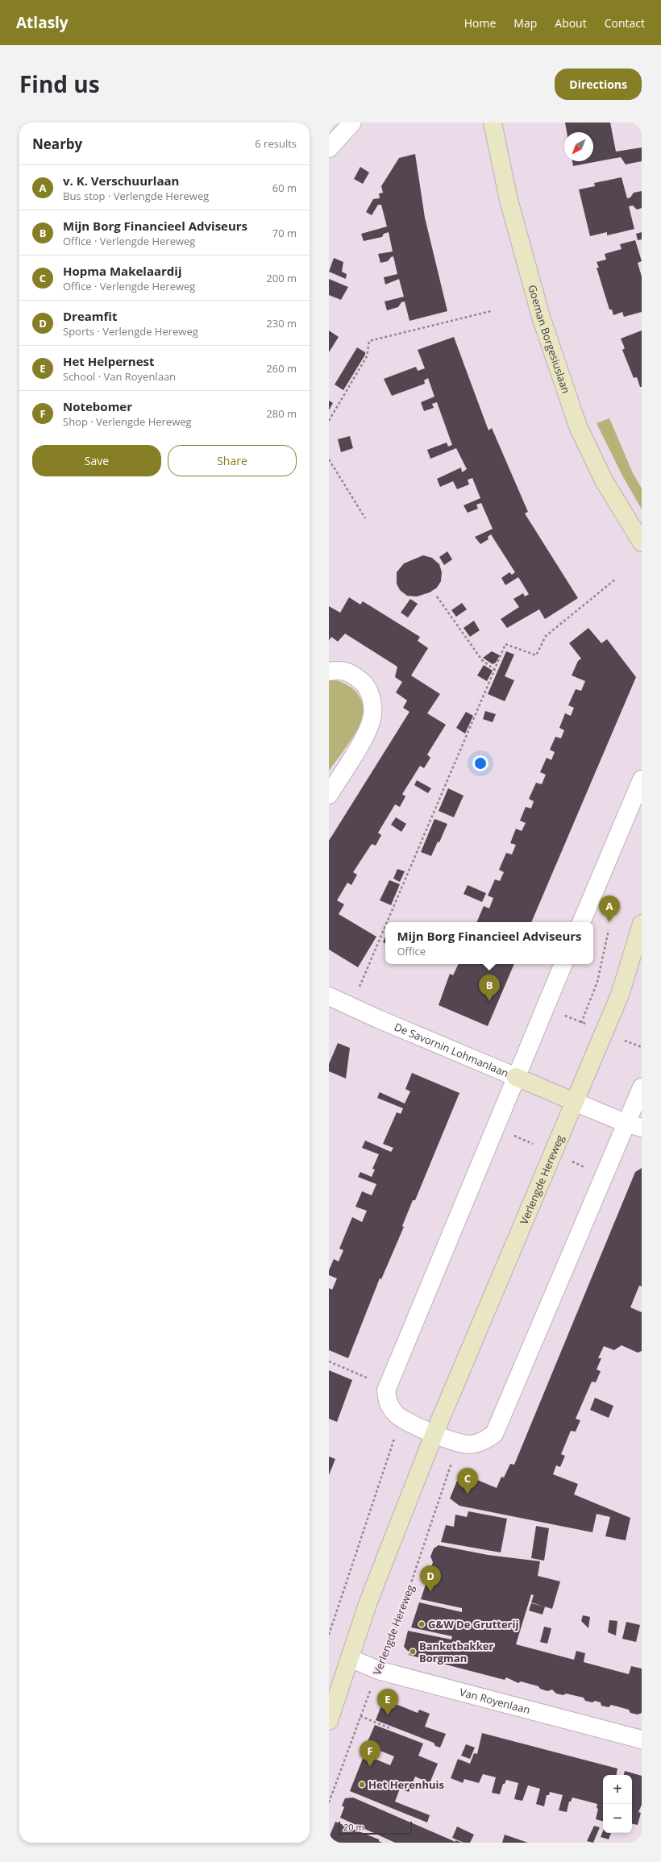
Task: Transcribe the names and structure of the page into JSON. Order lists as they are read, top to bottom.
{
  "streets": {
    "main road": ["Goeman Borgesiuslaan", "De Savornin Lohmanlaan", "Verlengde Hereweg"],
    "street": ["Van Royenlaan"]
  },
  "crossings": [
    ["De Savornin Lohmanlaan", "Verlengde Hereweg"],
    ["Verlengde Hereweg", "Van Royenlaan"]
  ],
  "places": ["G&W De Grutterij", "Banketbakker Borgman", "Het Herenhuis"],
  "scale_bar": "20 m",
  "north": "bottom left",
  "page": {
    "header": "Atlasly",
    "nav": [
      "Home",
      "Map",
      "About",
      "Contact"
    ],
    "title": "Find us",
    "buttons": [
      "Directions",
      ["Save", "Share"]
    ],
    "heading": ["Nearby", "6 results"],
    "list": [
      {
        "mark": "A",
        "name": "v. K. Verschuurlaan",
        "note": "Bus stop · Verlengde Hereweg",
        "value": "60 m"
      },
      {
        "mark": "B",
        "name": "Mijn Borg Financieel Adviseurs",
        "note": "Office · Verlengde Hereweg",
        "value": "70 m"
      },
      {
        "mark": "C",
        "name": "Hopma Makelaardij",
        "note": "Office · Verlengde Hereweg",
        "value": "200 m"
      },
      {
        "mark": "D",
        "name": "Dreamfit",
        "note": "Sports · Verlengde Hereweg",
        "value": "230 m"
      },
      {
        "mark": "E",
        "name": "Het Helpernest",
        "note": "School · Van Royenlaan",
        "value": "260 m"
      },
      {
        "mark": "F",
        "name": "Notebomer",
        "note": "Shop · Verlengde Hereweg",
        "value": "280 m"
      }
    ],
    "pins": [
      "A",
      "B",
      "C",
      "D",
      "E",
      "F"
    ],
    "popup": ["Mijn Borg Financieel Adviseurs", "Office"],
    "map_buttons": ["+", "−"],
    "scale": "20 m"
  }
}
